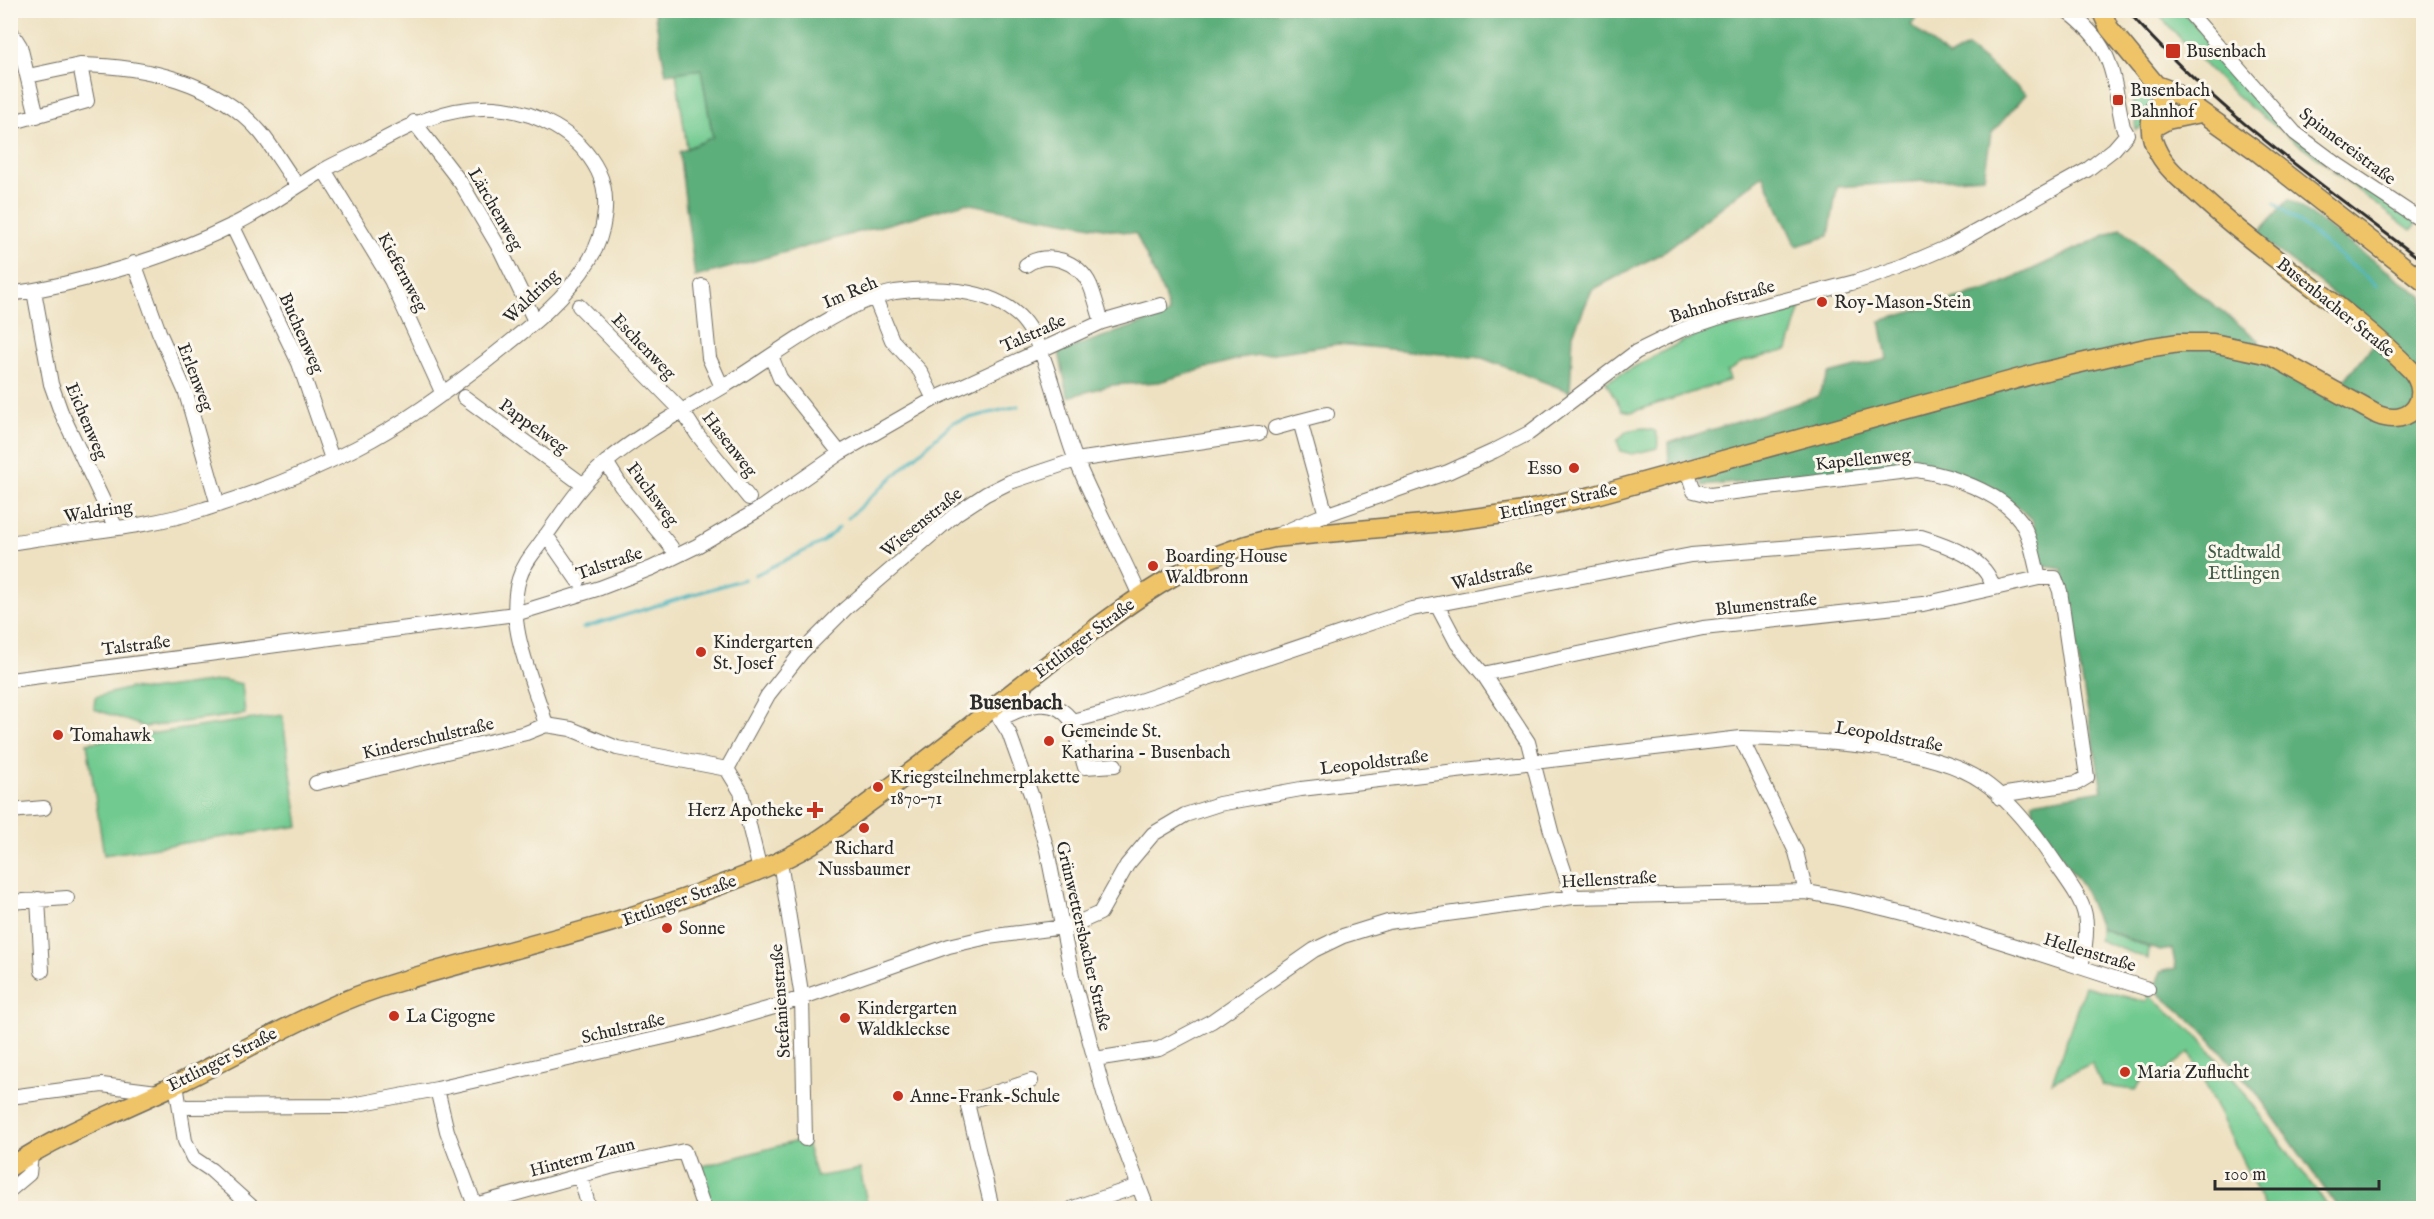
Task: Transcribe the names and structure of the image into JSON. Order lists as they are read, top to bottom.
{
  "streets": {
    "main road": ["Busenbacher Straße", "Ettlinger Straße"],
    "street": [
      "Spinnereistraße",
      "Lärchenweg",
      "Kiefernweg",
      "Im Reh",
      "Waldring",
      "Bahnhofstraße",
      "Buchenweg",
      "Talstraße",
      "Eschenweg",
      "Erlenweg",
      "Eichenweg",
      "Pappelweg",
      "Hasenweg",
      "Kapellenweg",
      "Fuchsweg",
      "Wiesenstraße",
      "Waldstraße",
      "Blumenstraße",
      "Leopoldstraße",
      "Kinderschulstraße",
      "Hellenstraße",
      "Grünwettersbacher Straße",
      "Stefanienstraße",
      "Schulstraße",
      "Hinterm Zaun"
    ]
  },
  "crossings": [
    ["Lärchenweg", "Waldring"],
    ["Kiefernweg", "Waldring"],
    ["Im Reh", "Talstraße"],
    ["Im Reh", "Eschenweg"],
    ["Im Reh", "Pappelweg"],
    ["Im Reh", "Hasenweg"],
    ["Im Reh", "Fuchsweg"],
    ["Im Reh", "Ettlinger Straße"],
    ["Im Reh", "Wiesenstraße"],
    ["Waldring", "Buchenweg"],
    ["Waldring", "Erlenweg"],
    ["Waldring", "Eichenweg"],
    ["Bahnhofstraße", "Ettlinger Straße"],
    ["Busenbacher Straße", "Ettlinger Straße"],
    ["Eschenweg", "Hasenweg"],
    ["Kapellenweg", "Ettlinger Straße"],
    ["Kapellenweg", "Blumenstraße"],
    ["Ettlinger Straße", "Grünwettersbacher Straße"],
    ["Ettlinger Straße", "Stefanienstraße"],
    ["Waldstraße", "Blumenstraße"],
    ["Blumenstraße", "Leopoldstraße"],
    ["Leopoldstraße", "Hellenstraße"],
    ["Leopoldstraße", "Grünwettersbacher Straße"],
    ["Leopoldstraße", "Schulstraße"],
    ["Hellenstraße", "Grünwettersbacher Straße"],
    ["Grünwettersbacher Straße", "Schulstraße"],
    ["Stefanienstraße", "Schulstraße"]
  ],
  "districts": ["Busenbach"],
  "parks": ["Stadtwald Ettlingen"],
  "places": {
    "transit": ["Busenbach", "Busenbach Bahnhof"],
    "other": [
      "Roy-Mason-Stein",
      "Esso",
      "Boarding House Waldbronn",
      "Kindergarten St. Josef",
      "Tomahawk",
      "Gemeinde St. Katharina - Busenbach",
      "Kriegsteilnehmerplakette 1870–71",
      "Richard Nussbaumer",
      "Sonne",
      "La Cigogne",
      "Kindergarten Waldkleckse",
      "Maria Zuflucht",
      "Anne-Frank-Schule"
    ],
    "health": ["Herz Apotheke"]
  },
  "scale_bar": "100 m"
}
